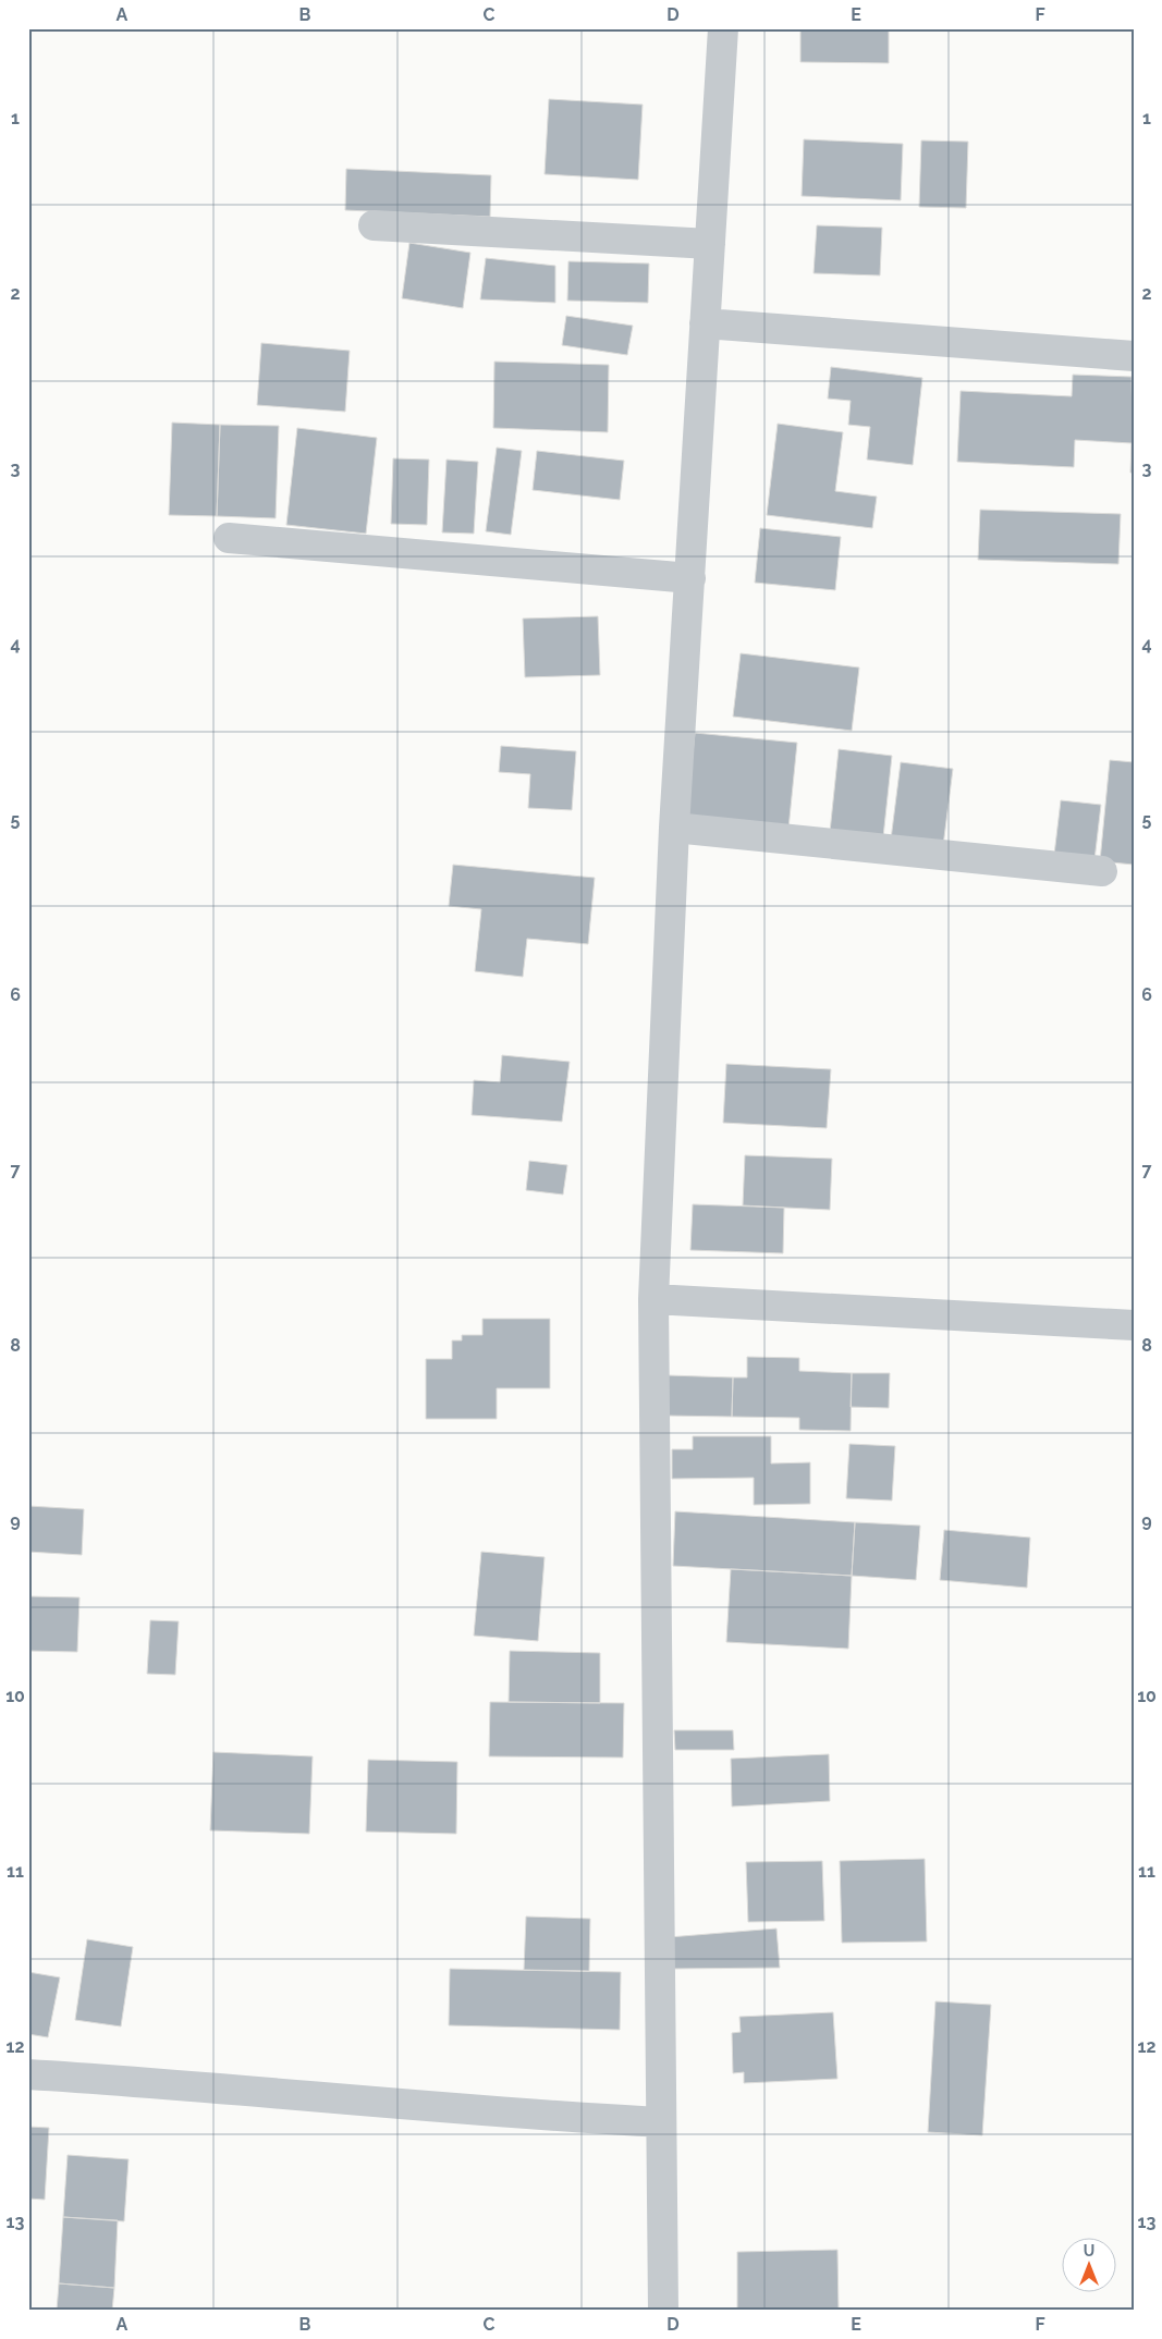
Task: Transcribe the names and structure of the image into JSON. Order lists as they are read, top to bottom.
{
  "north": "top",
  "grid": {
    "columns": [
      "A",
      "B",
      "C",
      "D",
      "E",
      "F"
    ],
    "rows": [
      "1",
      "2",
      "3",
      "4",
      "5",
      "6",
      "7",
      "8",
      "9",
      "10",
      "11",
      "12",
      "13"
    ]
  }
}
